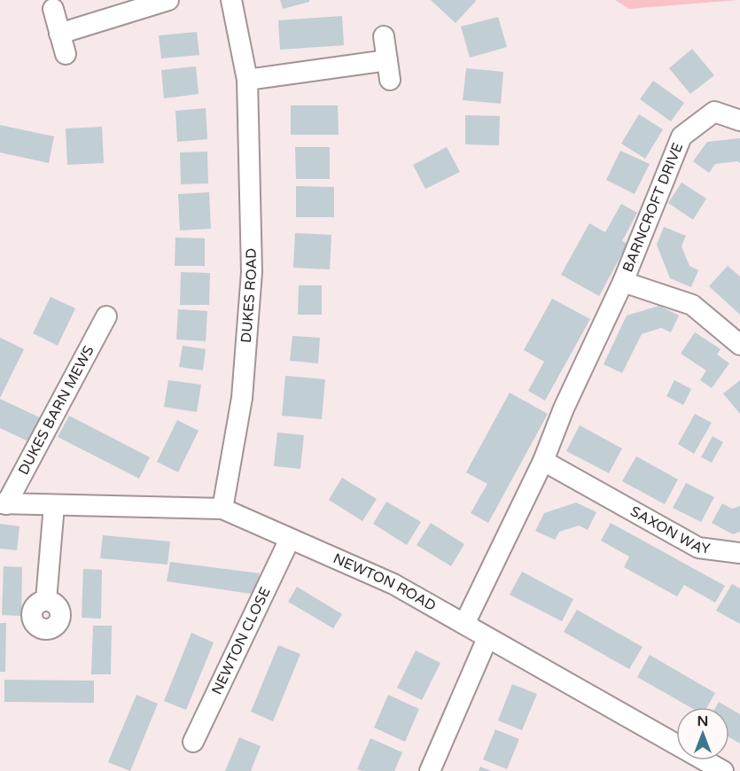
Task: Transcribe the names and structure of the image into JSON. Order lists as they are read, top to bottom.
{
  "streets": {
    "street": [
      "BARNCROFT DRIVE",
      "DUKES ROAD",
      "DUKES BARN MEWS",
      "SAXON WAY",
      "NEWTON ROAD",
      "NEWTON CLOSE"
    ]
  },
  "crossings": [
    ["BARNCROFT DRIVE", "SAXON WAY"],
    ["BARNCROFT DRIVE", "NEWTON ROAD"],
    ["DUKES ROAD", "NEWTON ROAD"],
    ["DUKES BARN MEWS", "NEWTON ROAD"],
    ["NEWTON ROAD", "NEWTON CLOSE"]
  ],
  "north": "top"
}
